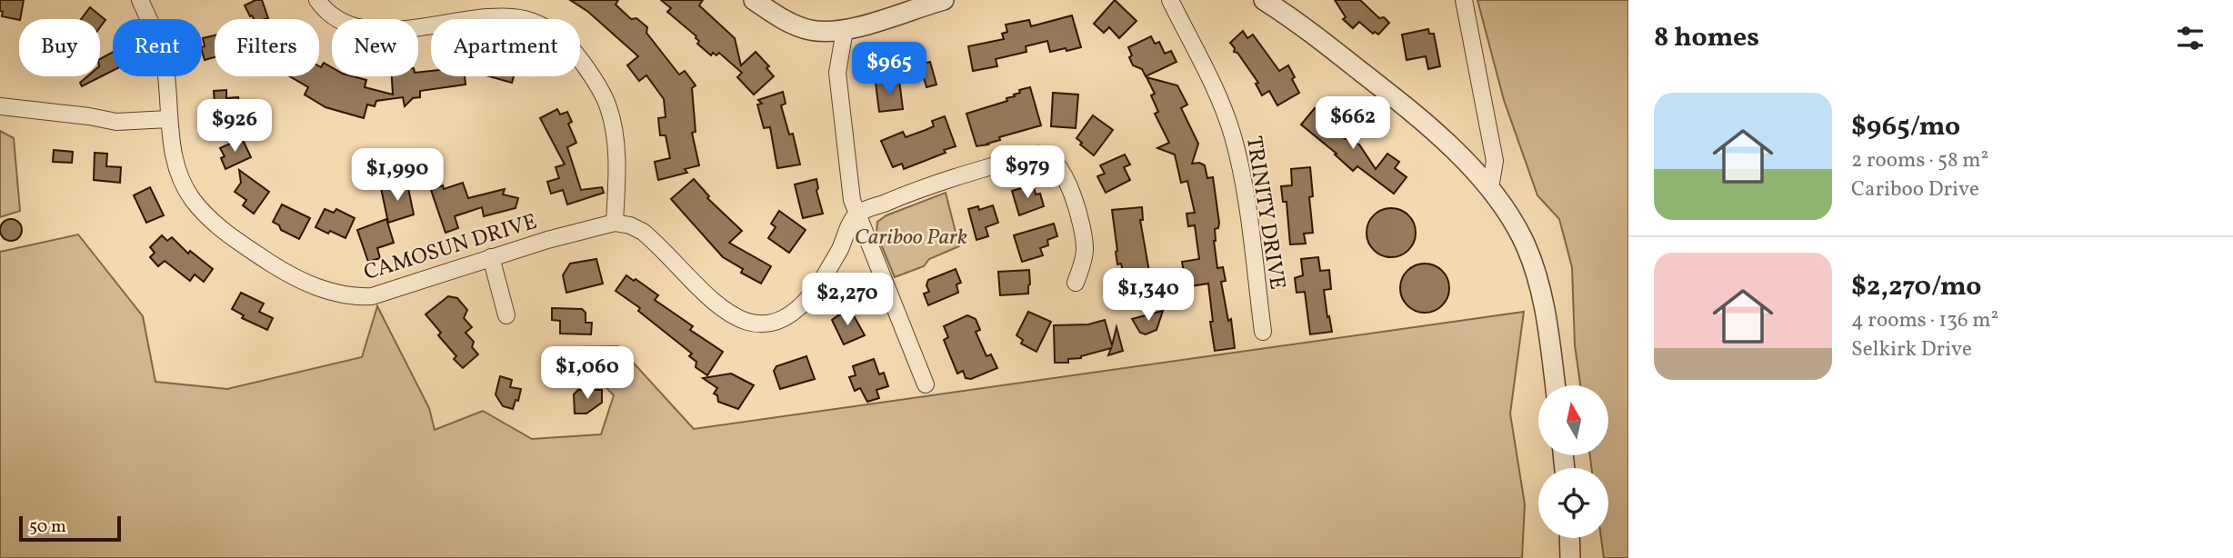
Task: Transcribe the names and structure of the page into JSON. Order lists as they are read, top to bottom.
{
  "streets": {
    "street": ["TRINITY DRIVE", "CAMOSUN DRIVE"]
  },
  "parks": ["Cariboo Park"],
  "scale_bar": "50 m",
  "north": "top",
  "page": {
    "heading": "8 homes",
    "chip": [
      "Buy",
      "Rent",
      "Filters",
      "New",
      "Apartment"
    ],
    "price": [
      "$965",
      "$662",
      "$926",
      "$979",
      "$1,990",
      "$1,340",
      "$2,270",
      "$1,060"
    ],
    "list": [
      {
        "name": "$965/mo",
        "note": "2 rooms · 58 m² · Cariboo Drive"
      },
      {
        "name": "$2,270/mo",
        "note": "4 rooms · 136 m² · Selkirk Drive"
      }
    ],
    "scale": "50 m"
  }
}
